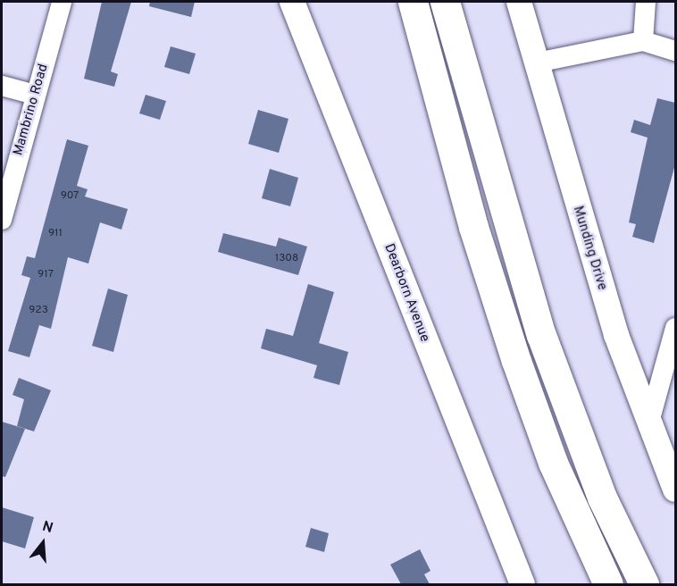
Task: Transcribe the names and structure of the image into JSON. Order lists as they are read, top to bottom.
{
  "streets": {
    "main road": ["Munding Drive", "Dearborn Avenue"],
    "street": ["Mambrino Road"]
  },
  "house_numbers": [
    "907",
    "911",
    "1308",
    "917",
    "923"
  ],
  "north": "top"
}
